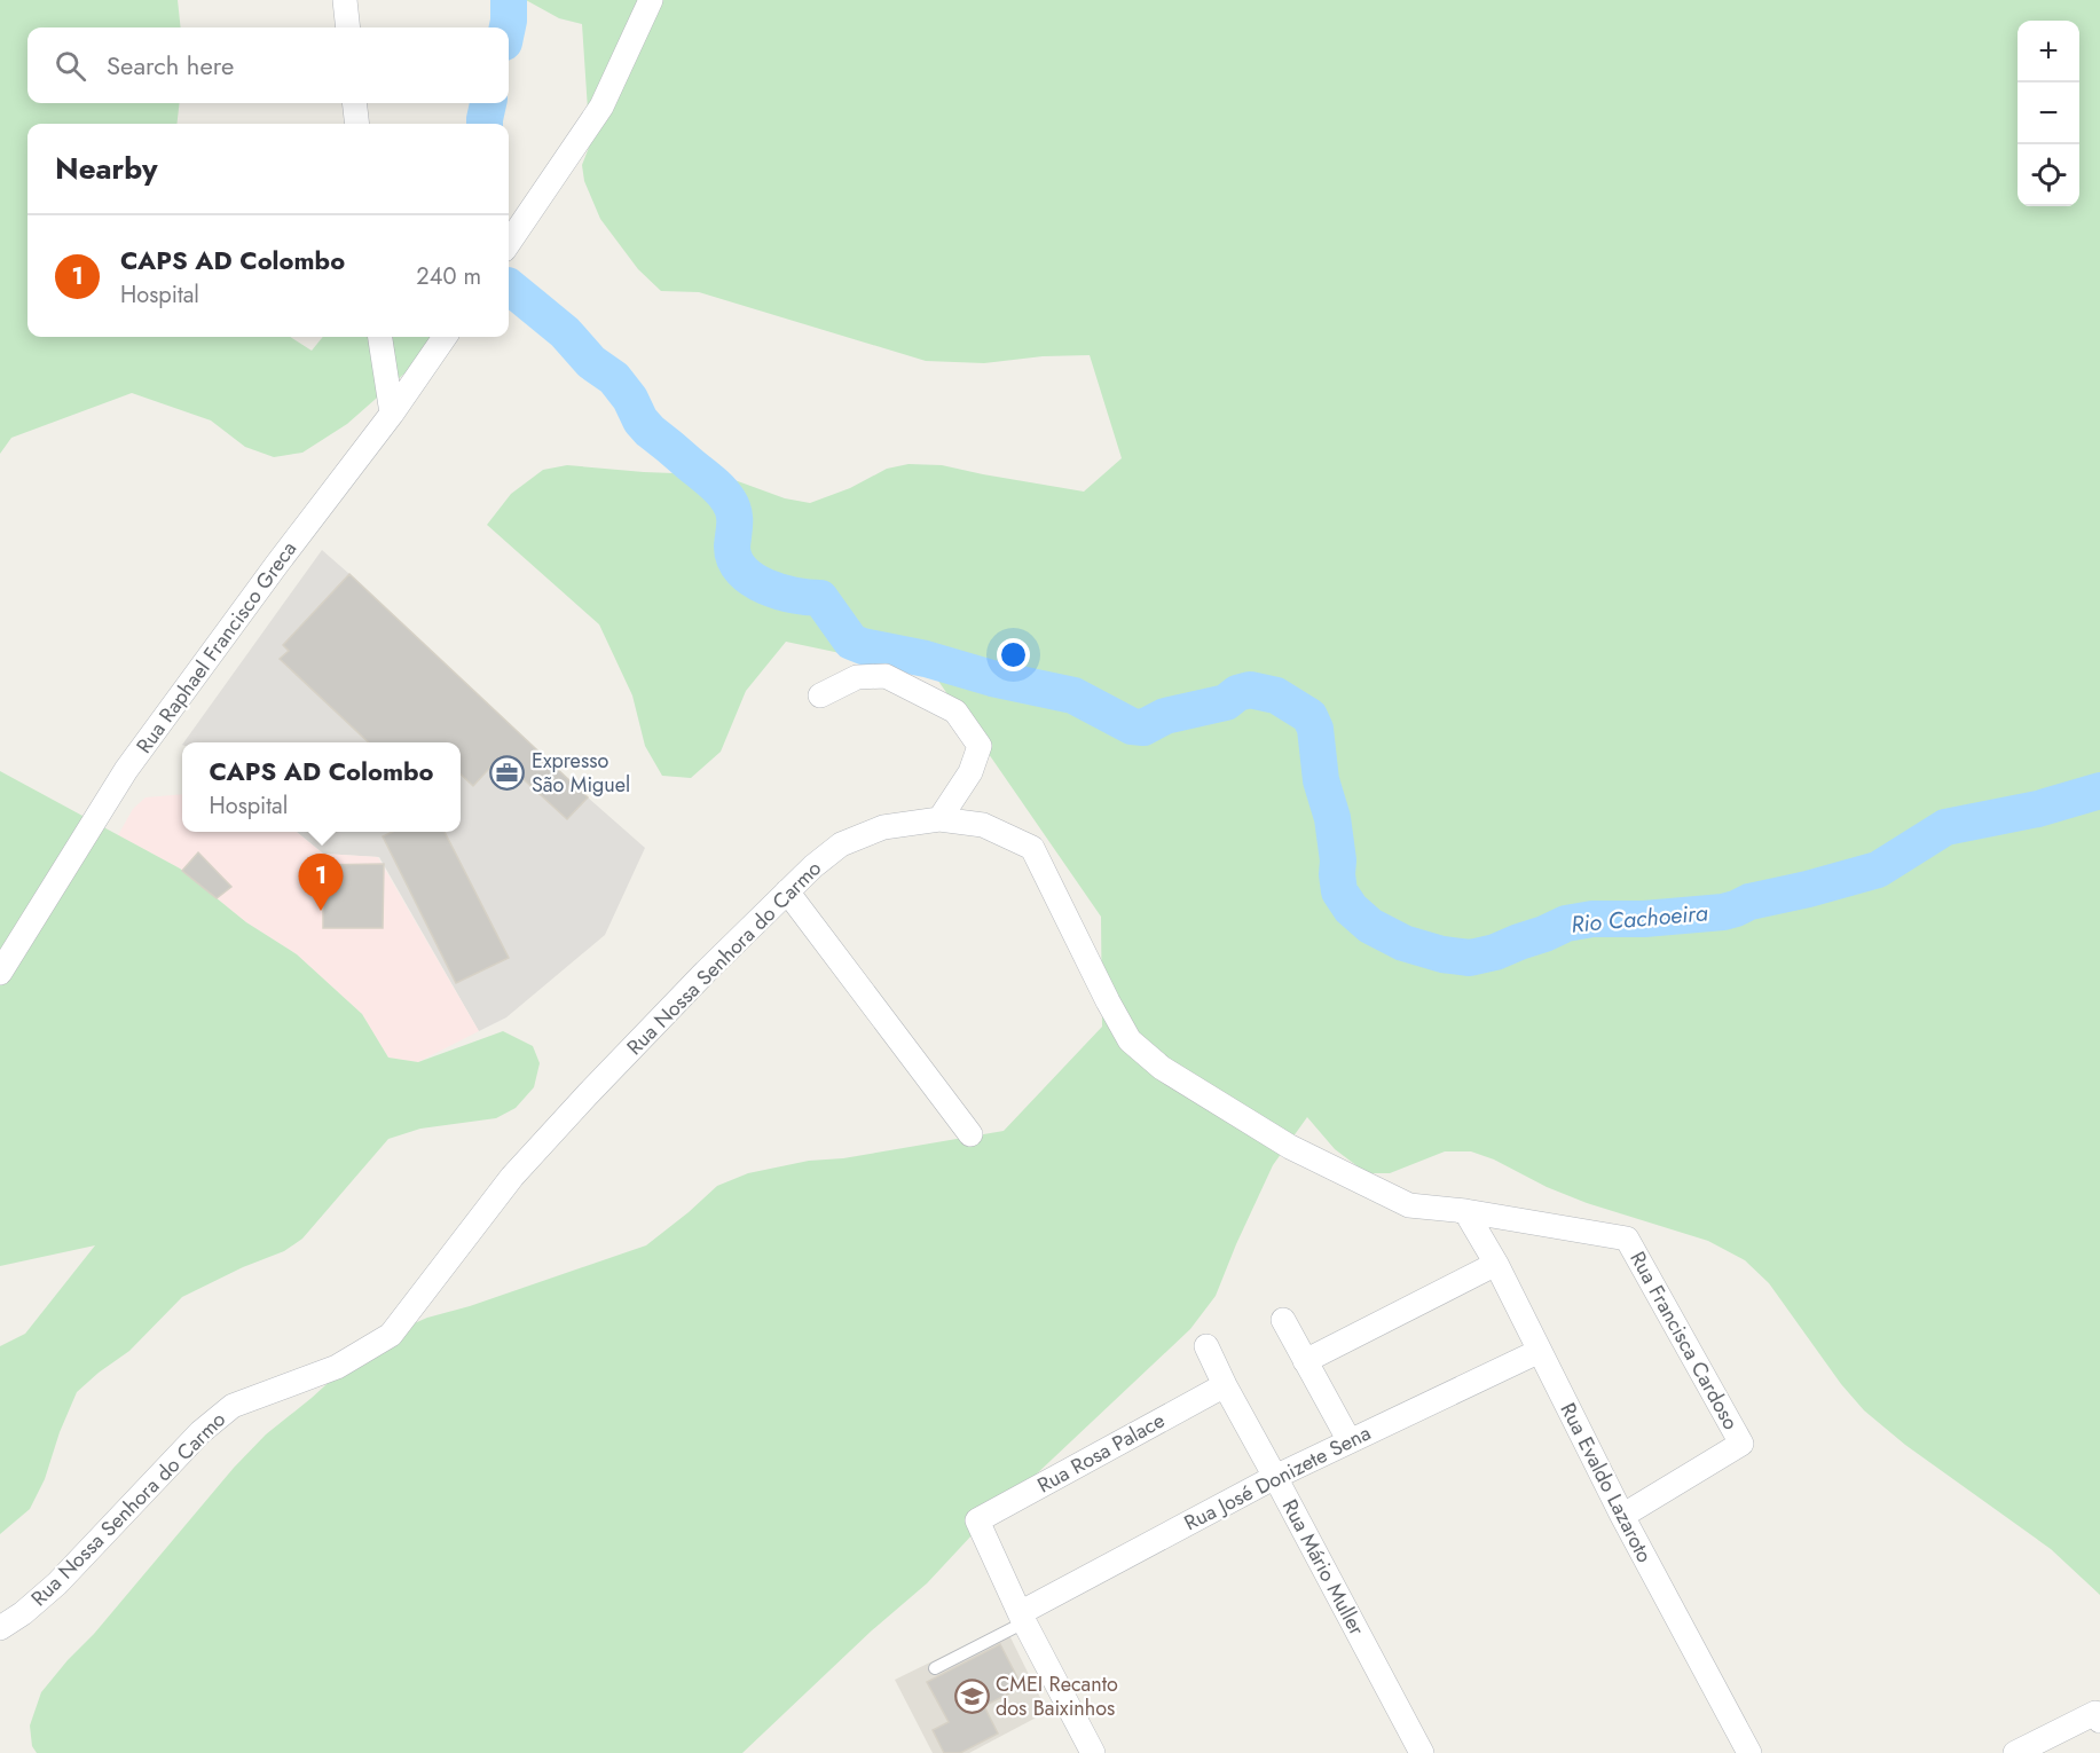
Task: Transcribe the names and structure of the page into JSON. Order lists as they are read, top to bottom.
{
  "streets": {
    "street": [
      "Rua Raphael Francisco Greca",
      "Rua Nossa Senhora do Carmo",
      "Rua Francisca Cardoso",
      "Rua Rosa Palace",
      "Rua José Donizete Sena",
      "Rua Evaldo Lazaroto",
      "Rua Mário Muller"
    ]
  },
  "crossings": [
    ["Rua Nossa Senhora do Carmo", "Rua Francisca Cardoso"],
    ["Rua Nossa Senhora do Carmo", "Rua Evaldo Lazaroto"],
    ["Rua Francisca Cardoso", "Rua Evaldo Lazaroto"],
    ["Rua Rosa Palace", "Rua José Donizete Sena"],
    ["Rua Rosa Palace", "Rua Mário Muller"],
    ["Rua José Donizete Sena", "Rua Evaldo Lazaroto"],
    ["Rua José Donizete Sena", "Rua Mário Muller"]
  ],
  "water": ["Rio Cachoeira"],
  "places": {
    "office": ["Expresso São Miguel"],
    "school or university": ["CMEI Recanto dos Baixinhos"]
  },
  "page": {
    "map_buttons": ["+", "−"],
    "search": "Search here",
    "heading": "Nearby",
    "list": [
      {
        "mark": "1",
        "name": "CAPS AD Colombo",
        "note": "Hospital",
        "value": "240 m"
      }
    ],
    "popup": ["CAPS AD Colombo", "Hospital"],
    "pins": "1"
  }
}
